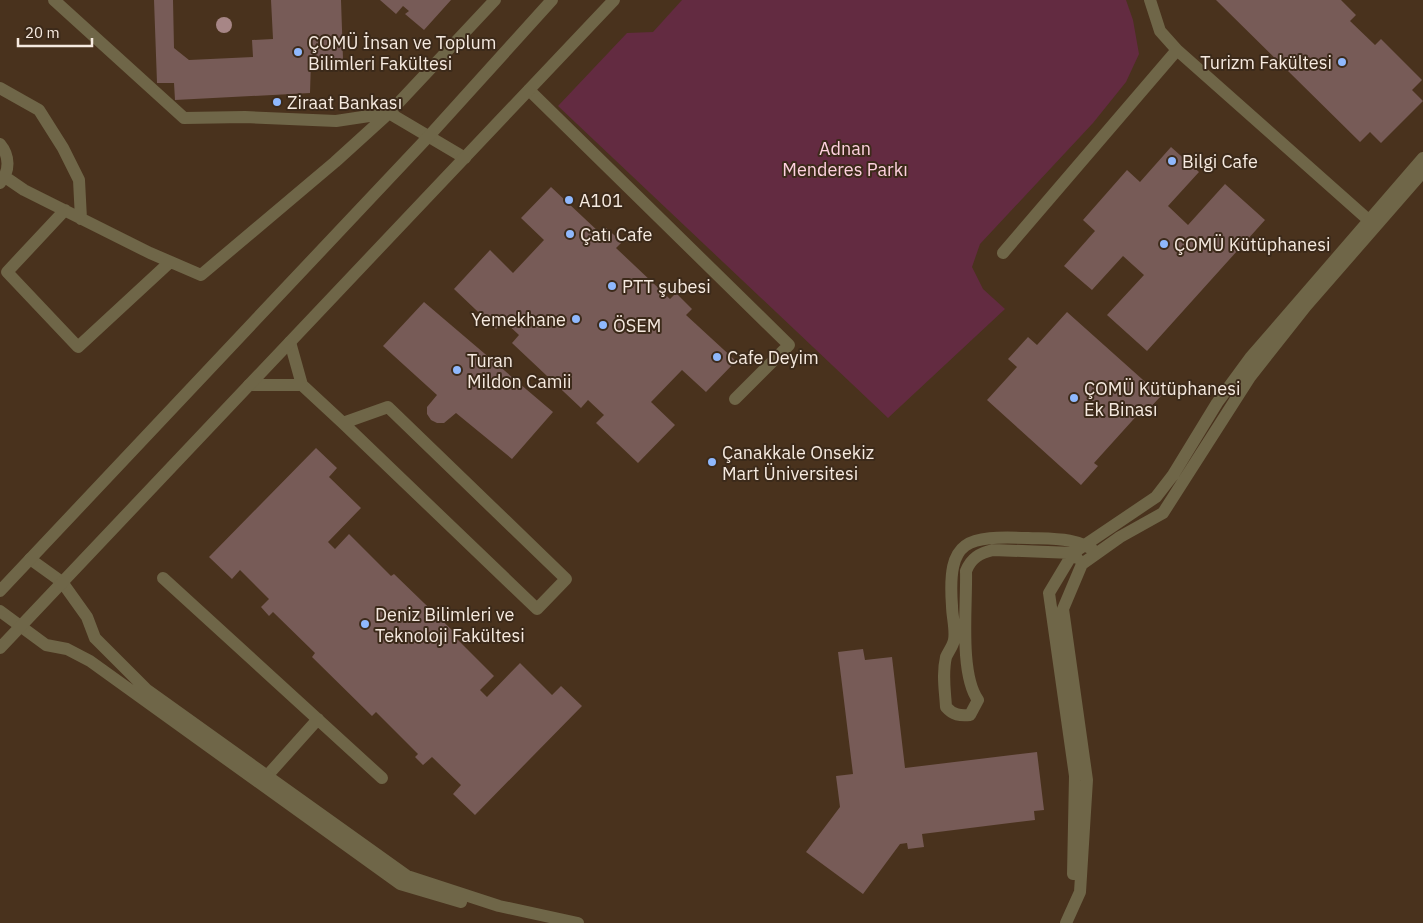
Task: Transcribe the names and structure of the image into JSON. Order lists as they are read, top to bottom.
{
  "parks": ["Adnan Menderes Parkı"],
  "places": [
    "ÇOMÜ İnsan ve Toplum Bilimleri Fakültesi",
    "Turizm Fakültesi",
    "Ziraat Bankası",
    "Bilgi Cafe",
    "A101",
    "Çatı Cafe",
    "ÇOMÜ Kütüphanesi",
    "PTT şubesi",
    "Yemekhane",
    "ÖSEM",
    "Cafe Deyim",
    "Turan Mildon Camii",
    "ÇOMÜ Kütüphanesi Ek Binası",
    "Çanakkale Onsekiz Mart Üniversitesi",
    "Deniz Bilimleri ve Teknoloji Fakültesi"
  ],
  "scale_bar": "20 m"
}
